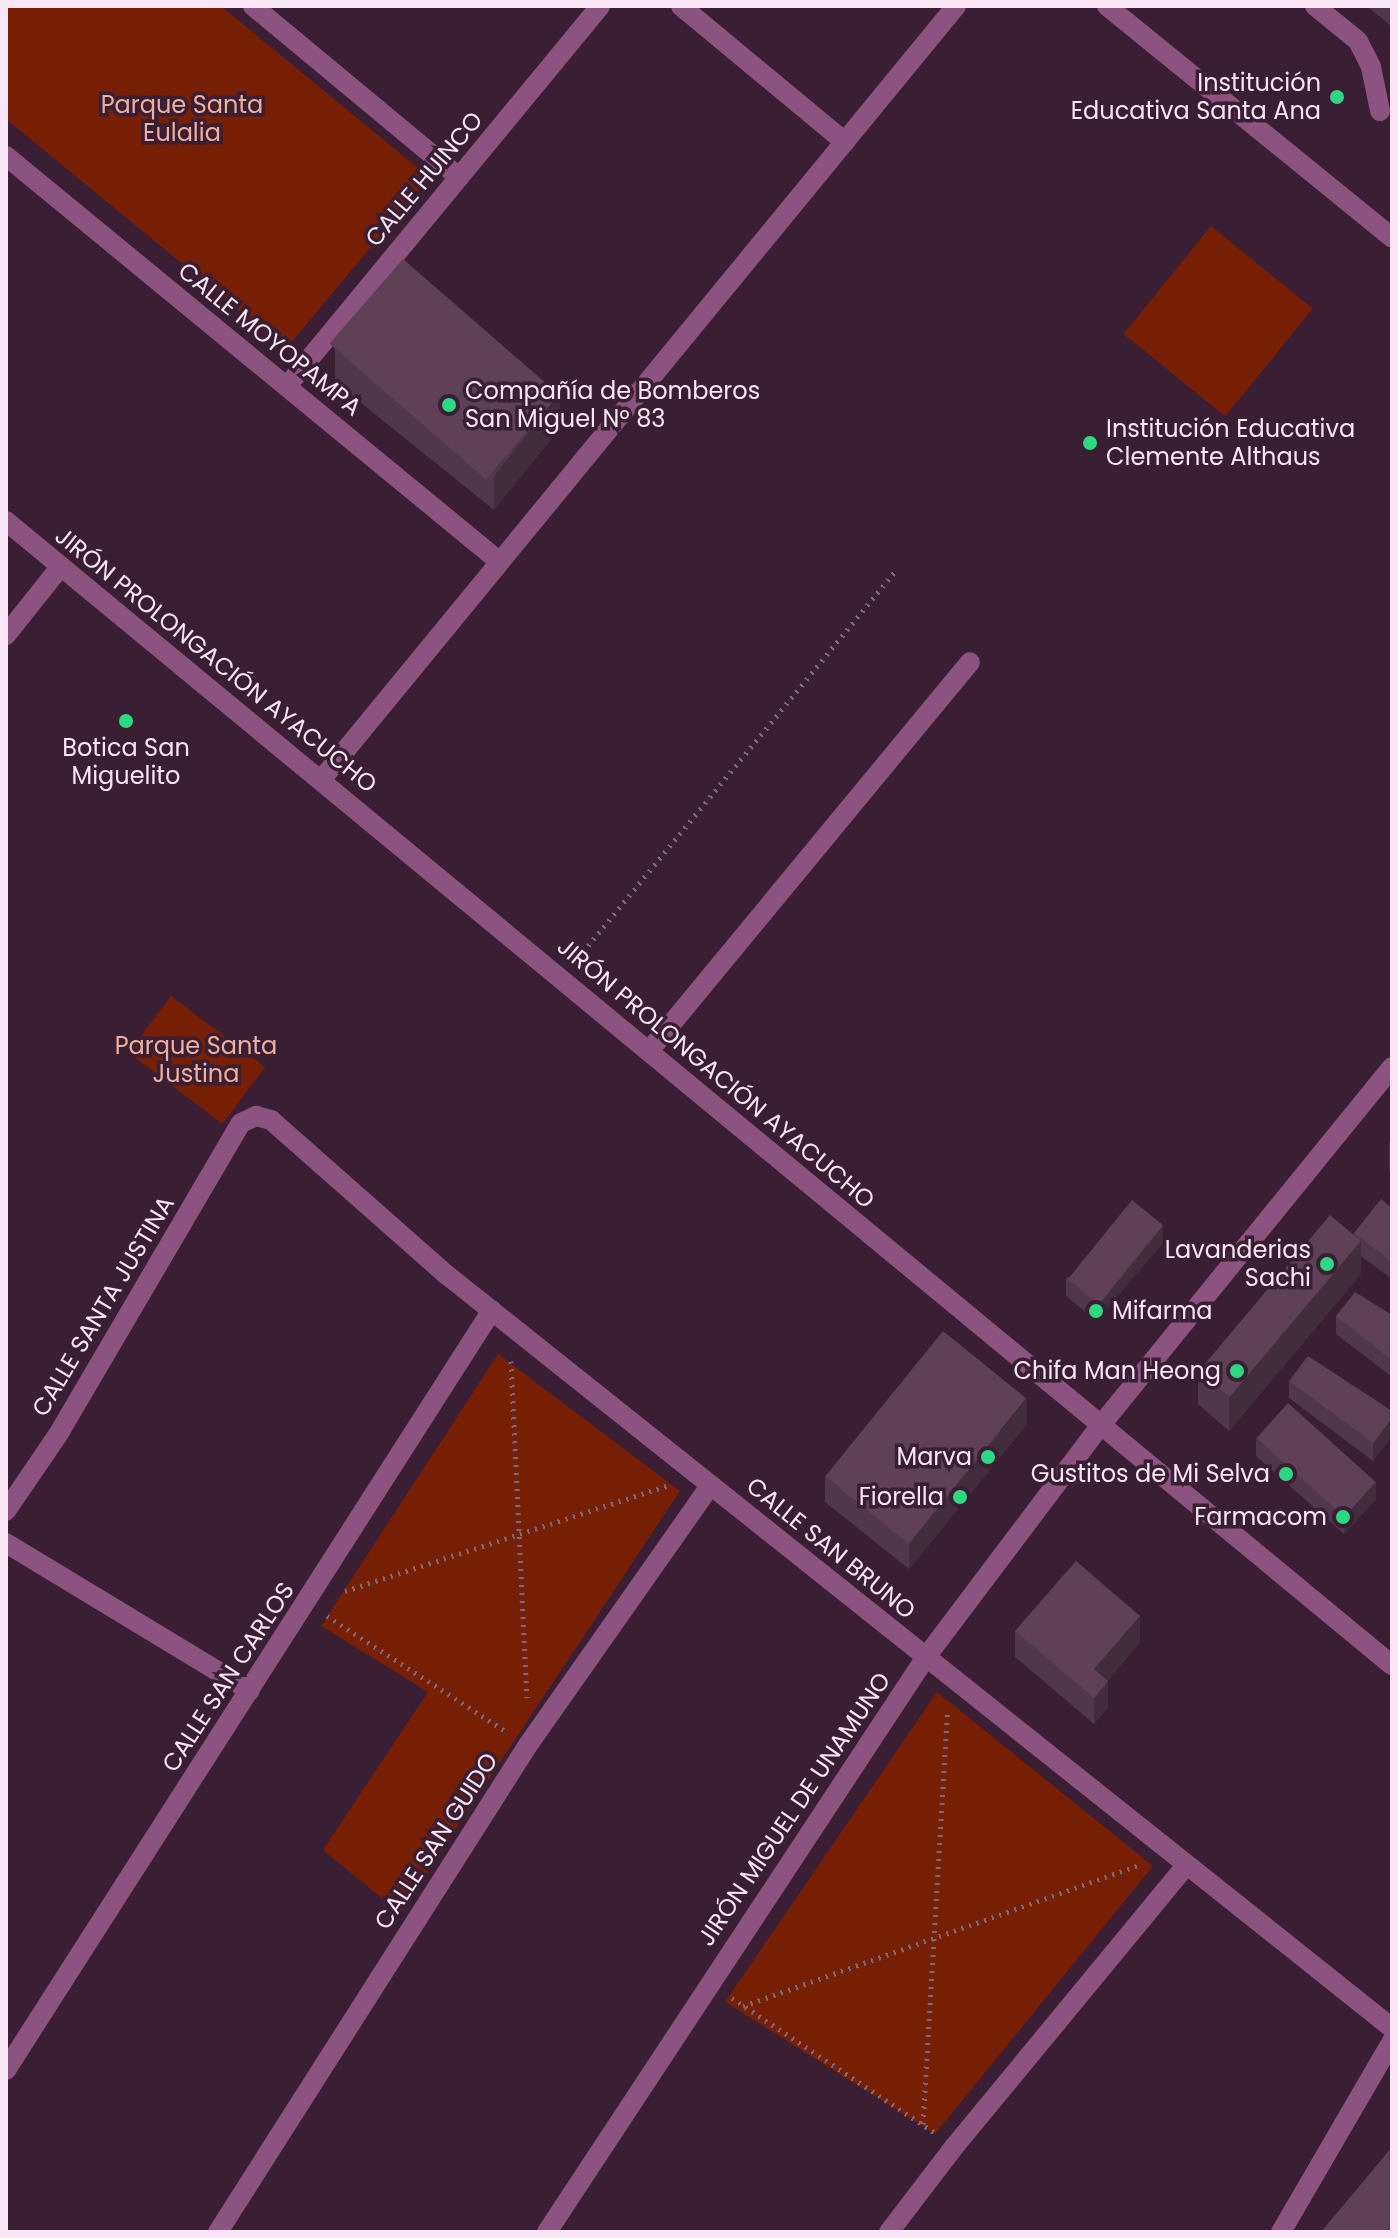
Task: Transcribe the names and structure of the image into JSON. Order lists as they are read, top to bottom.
{
  "streets": {
    "street": [
      "CALLE HUINCO",
      "CALLE MOYOPAMPA",
      "JIRÓN PROLONGACIÓN AYACUCHO",
      "CALLE SANTA JUSTINA",
      "CALLE SAN BRUNO",
      "CALLE SAN CARLOS",
      "JIRÓN MIGUEL DE UNAMUNO",
      "CALLE SAN GUIDO"
    ]
  },
  "crossings": [
    ["CALLE HUINCO", "CALLE MOYOPAMPA"],
    ["JIRÓN PROLONGACIÓN AYACUCHO", "JIRÓN MIGUEL DE UNAMUNO"],
    ["CALLE SANTA JUSTINA", "CALLE SAN BRUNO"],
    ["CALLE SAN BRUNO", "CALLE SAN CARLOS"],
    ["CALLE SAN BRUNO", "JIRÓN MIGUEL DE UNAMUNO"],
    ["CALLE SAN BRUNO", "CALLE SAN GUIDO"]
  ],
  "parks": ["Parque Santa Eulalia", "Parque Santa Justina"],
  "places": [
    "Institución Educativa Santa Ana",
    "Compañía de Bomberos San Miguel Nº 83",
    "Institución Educativa Clemente Althaus",
    "Botica San Miguelito",
    "Lavanderias Sachi",
    "Mifarma",
    "Chifa Man Heong",
    "Marva",
    "Gustitos de Mi Selva",
    "Fiorella",
    "Farmacom"
  ]
}
